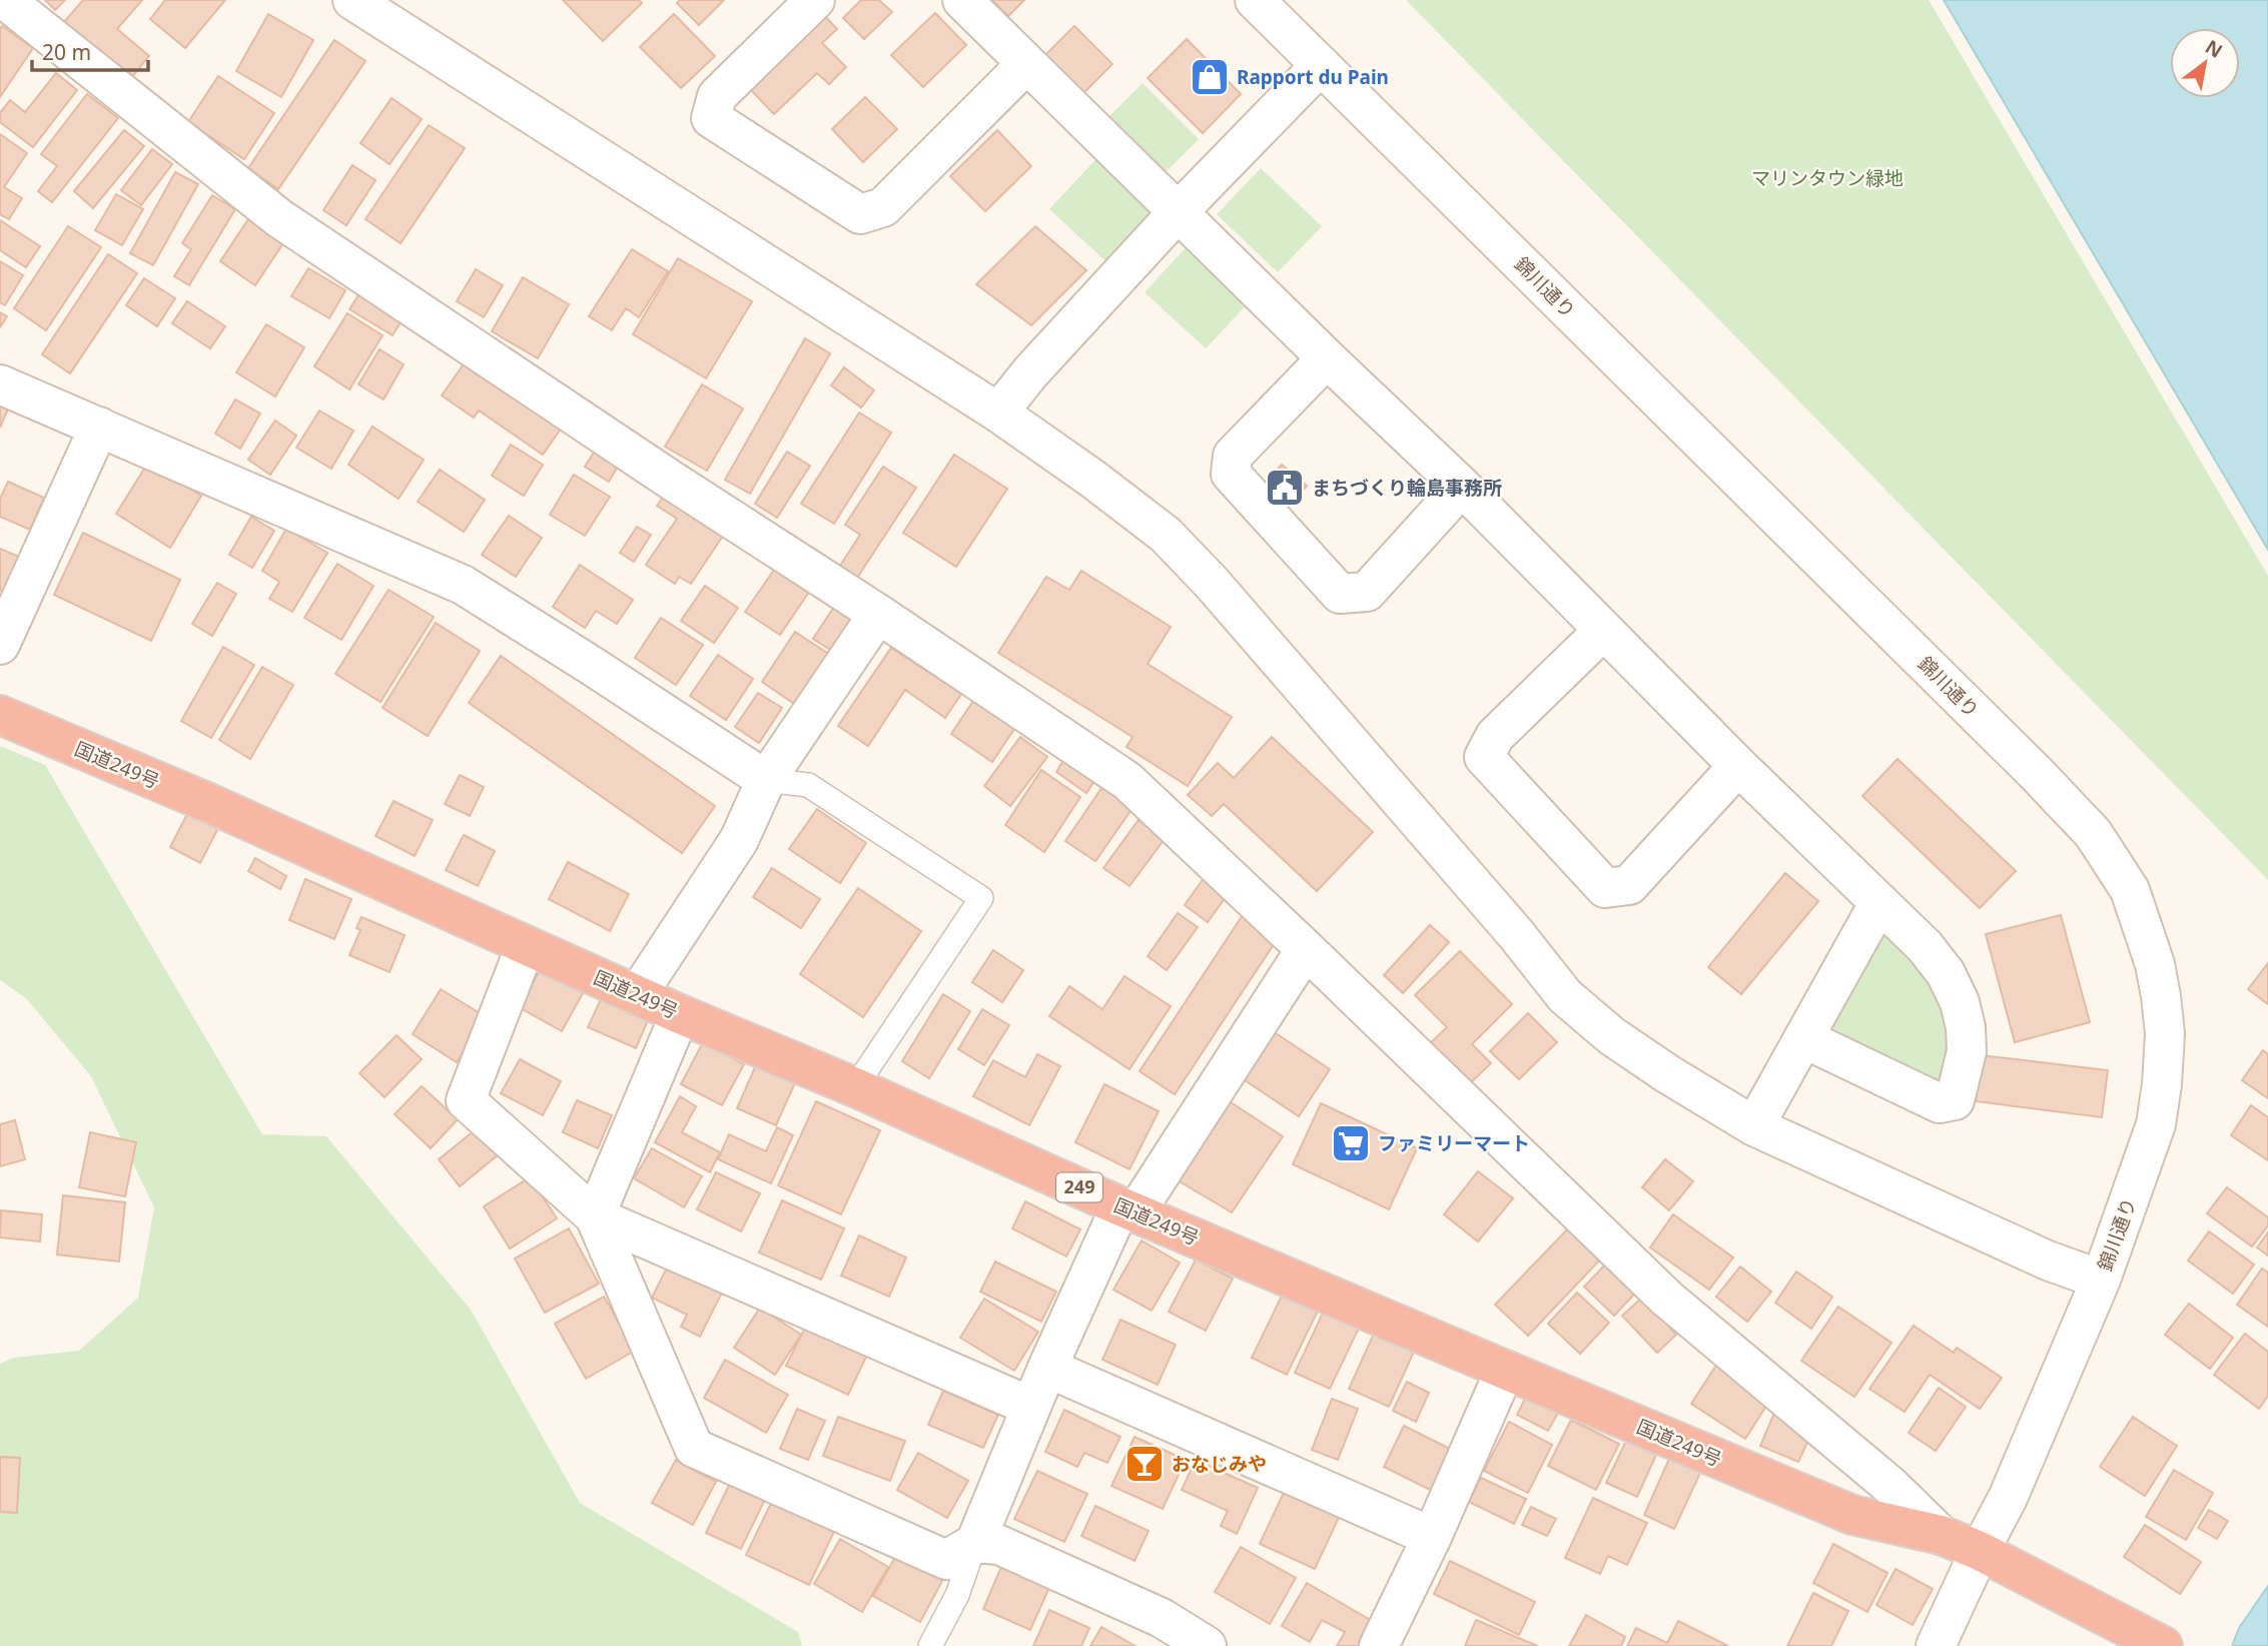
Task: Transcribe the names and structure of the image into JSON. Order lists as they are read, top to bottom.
{
  "streets": {
    "highway": ["国道249号", "249"],
    "street": ["錦川通り"]
  },
  "crossings": [
    ["錦川通り", "国道249号"]
  ],
  "parks": ["マリンタウン緑地"],
  "places": {
    "shop": ["Rapport du Pain"],
    "public building": ["まちづくり輪島事務所"],
    "supermarket": ["ファミリーマート"],
    "bar": ["おなじみや"]
  },
  "scale_bar": "20 m",
  "north": "top right"
}
